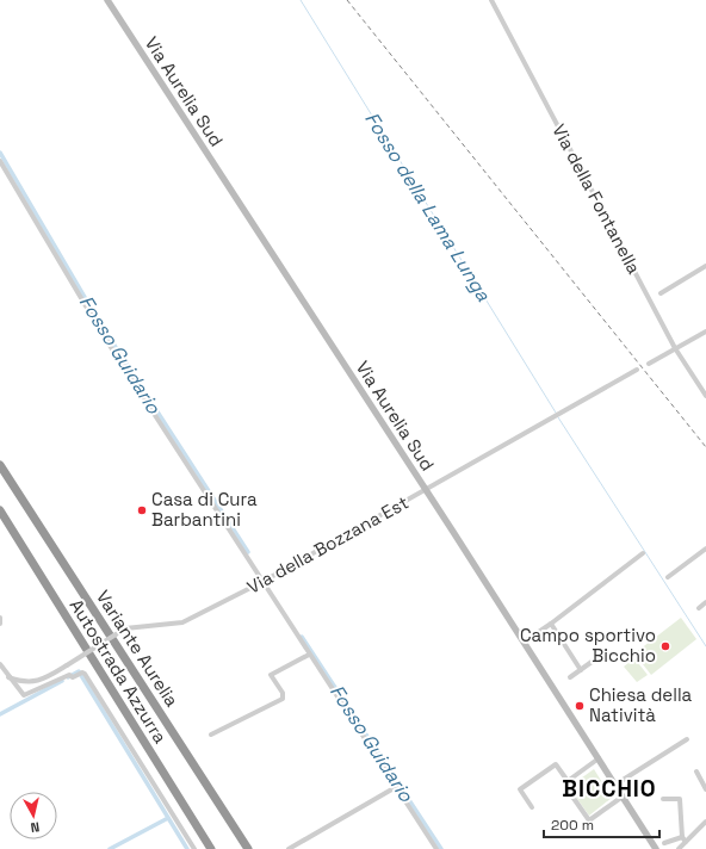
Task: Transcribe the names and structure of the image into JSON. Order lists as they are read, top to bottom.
{
  "streets": {
    "highway": ["Variante Aurelia", "Autostrada Azzurra"],
    "main road": ["Via Aurelia Sud"],
    "street": ["Via della Fontanella", "Via della Bozzana Est"]
  },
  "crossings": [
    ["Via Aurelia Sud", "Via della Bozzana Est"]
  ],
  "districts": ["BICCHIO"],
  "water": ["Fosso della Lama Lunga", "Fosso Guidario"],
  "places": ["Casa di Cura Barbantini", "Campo sportivo Bicchio", "Chiesa della Natività"],
  "scale_bar": "200 m",
  "north": "bottom"
}
